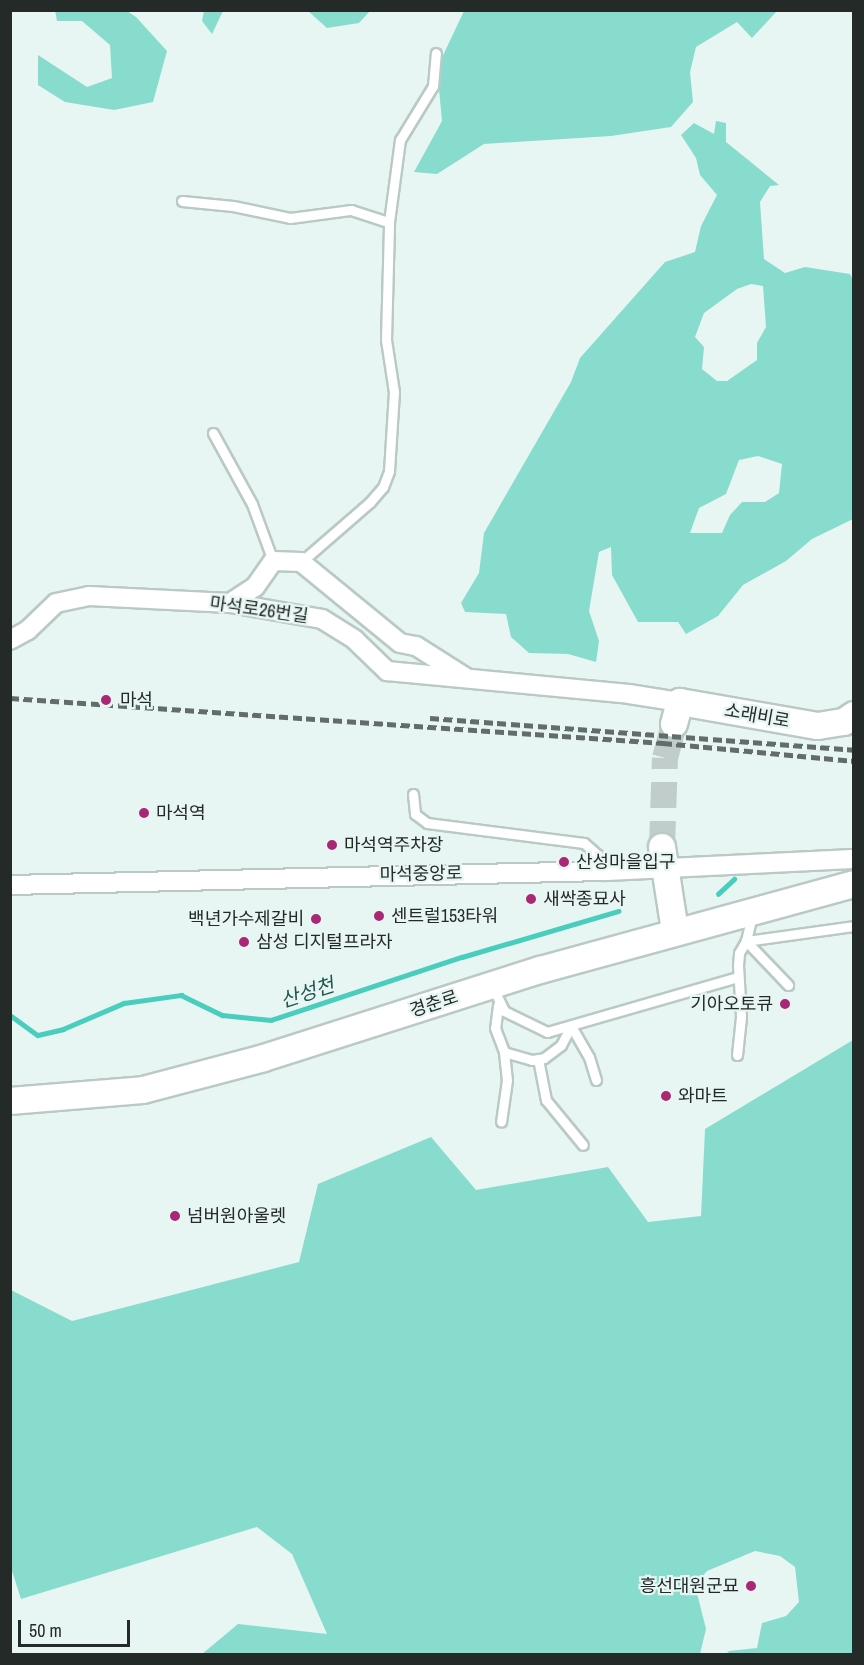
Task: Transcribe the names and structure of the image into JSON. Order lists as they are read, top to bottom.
{
  "streets": {
    "street": [
      "마석로26번길",
      "소래비로",
      "마석중앙로",
      "경춘로"
    ]
  },
  "crossings": [
    ["마석로26번길", "소래비로"]
  ],
  "water": ["산성천"],
  "places": [
    "마석",
    "마석역",
    "마석역주차장",
    "산성마을입구",
    "새싹종묘사",
    "센트럴153타워",
    "백년가수제갈비",
    "삼성 디지털프라자",
    "기아오토큐",
    "와마트",
    "넘버원아울렛",
    "흥선대원군묘"
  ],
  "scale_bar": "50 m"
}
